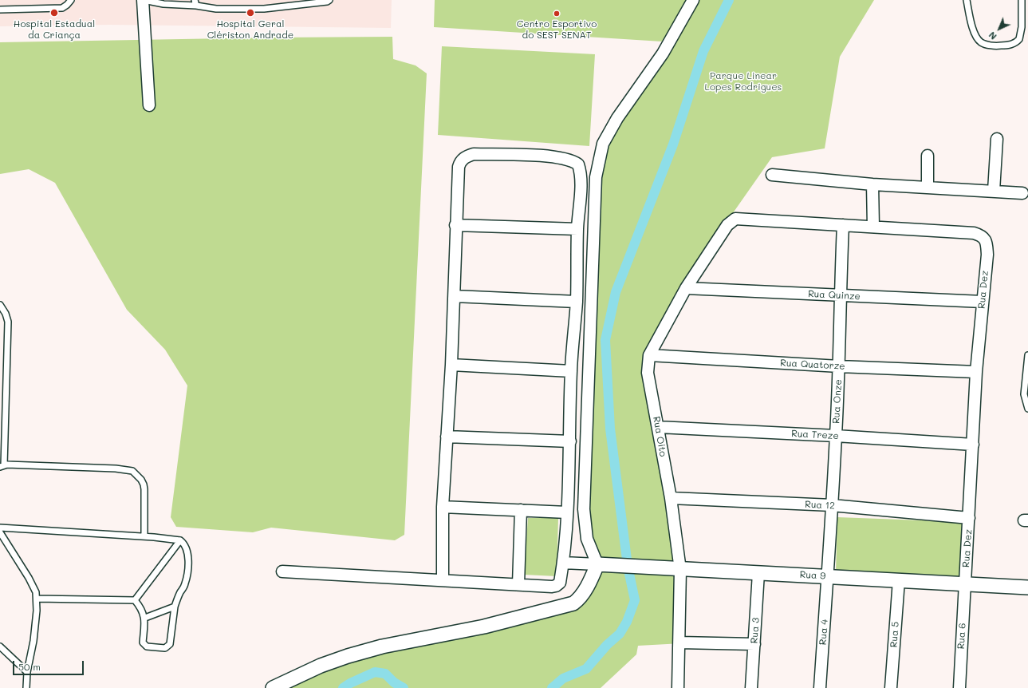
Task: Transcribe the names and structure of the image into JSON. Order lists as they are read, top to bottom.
{
  "streets": {
    "street": [
      "Rua Dez",
      "Rua Quinze",
      "Rua Quatorze",
      "Rua Onze",
      "Rua Treze",
      "Rua Oito",
      "Rua 12",
      "Rua 9",
      "Rua 3",
      "Rua 4",
      "Rua 5",
      "Rua 6"
    ]
  },
  "crossings": [
    ["Rua Dez", "Rua Quinze"],
    ["Rua Dez", "Rua Quatorze"],
    ["Rua Dez", "Rua Onze"],
    ["Rua Dez", "Rua Treze"],
    ["Rua Dez", "Rua Oito"],
    ["Rua Dez", "Rua 12"],
    ["Rua Dez", "Rua 9"],
    ["Rua Dez", "Rua 6"],
    ["Rua Quinze", "Rua Onze"],
    ["Rua Quinze", "Rua Oito"],
    ["Rua Quatorze", "Rua Onze"],
    ["Rua Quatorze", "Rua Oito"],
    ["Rua Onze", "Rua Treze"],
    ["Rua Onze", "Rua 12"],
    ["Rua Onze", "Rua 9"],
    ["Rua Onze", "Rua 4"],
    ["Rua Treze", "Rua Oito"],
    ["Rua Oito", "Rua 12"],
    ["Rua Oito", "Rua 9"],
    ["Rua 9", "Rua 3"],
    ["Rua 9", "Rua 4"],
    ["Rua 9", "Rua 5"],
    ["Rua 9", "Rua 6"]
  ],
  "parks": ["Parque Linear Lopes Rodrigues"],
  "places": ["Hospital Estadual da Criança", "Hospital Geral Clériston Andrade", "Centro Esportivo do SEST SENAT"],
  "scale_bar": "50 m",
  "north": "bottom left"
}
